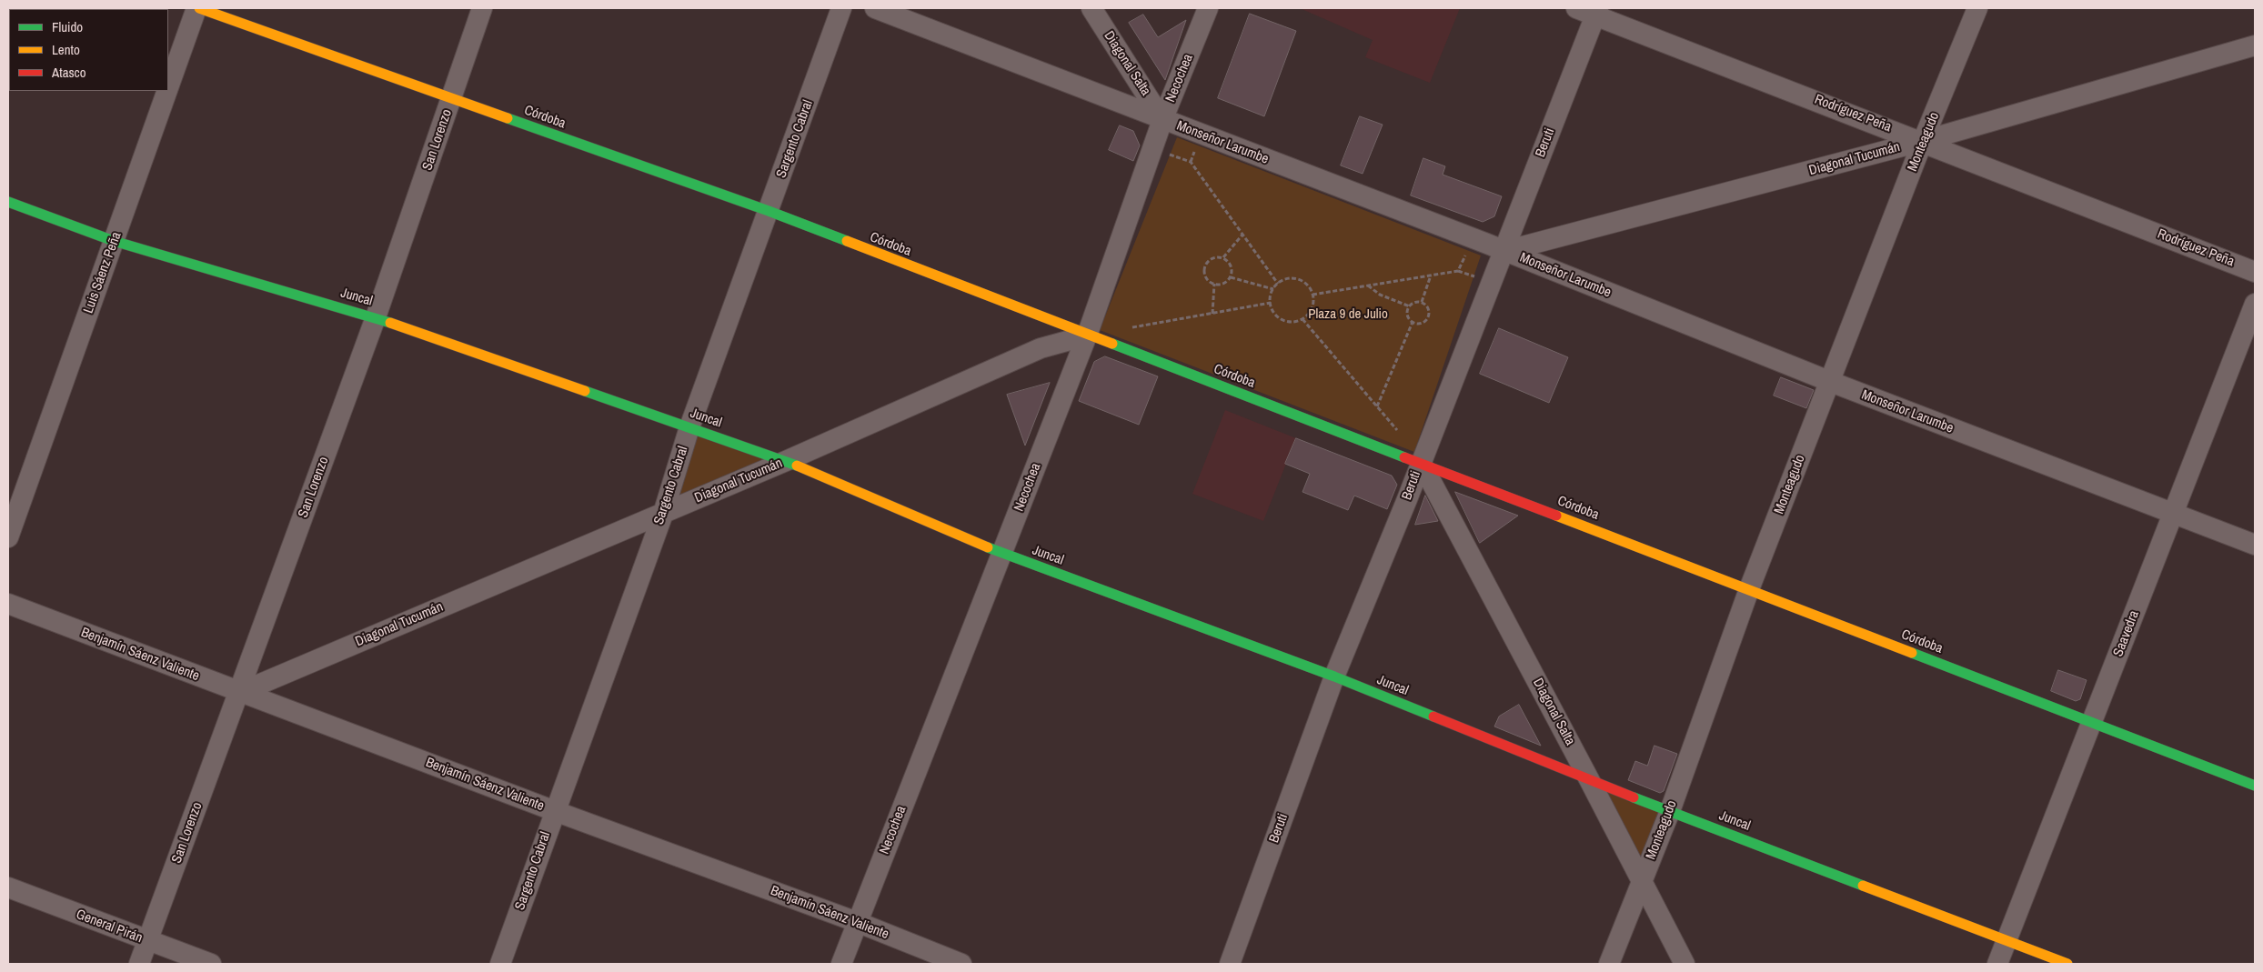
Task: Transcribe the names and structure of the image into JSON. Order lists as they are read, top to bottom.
{
  "streets": {
    "street": [
      "Diagonal Salta",
      "Necochea",
      "Rodríguez Peña",
      "Córdoba",
      "Sargento Cabral",
      "San Lorenzo",
      "Monteagudo",
      "Monseñor Larumbe",
      "Beruti",
      "Diagonal Tucumán",
      "Luis Sáenz Peña",
      "Juncal",
      "Saavedra",
      "Benjamín Sáenz Valiente",
      "General Pirán"
    ]
  },
  "crossings": [
    ["Diagonal Salta", "Necochea"],
    ["Diagonal Salta", "Córdoba"],
    ["Diagonal Salta", "Monteagudo"],
    ["Diagonal Salta", "Monseñor Larumbe"],
    ["Diagonal Salta", "Beruti"],
    ["Diagonal Salta", "Juncal"],
    ["Necochea", "Córdoba"],
    ["Necochea", "Monseñor Larumbe"],
    ["Necochea", "Diagonal Tucumán"],
    ["Necochea", "Juncal"],
    ["Necochea", "Benjamín Sáenz Valiente"],
    ["Rodríguez Peña", "Monteagudo"],
    ["Rodríguez Peña", "Beruti"],
    ["Rodríguez Peña", "Diagonal Tucumán"],
    ["Córdoba", "Sargento Cabral"],
    ["Córdoba", "San Lorenzo"],
    ["Córdoba", "Monteagudo"],
    ["Córdoba", "Beruti"],
    ["Córdoba", "Diagonal Tucumán"],
    ["Córdoba", "Luis Sáenz Peña"],
    ["Córdoba", "Saavedra"],
    ["Sargento Cabral", "Diagonal Tucumán"],
    ["Sargento Cabral", "Juncal"],
    ["Sargento Cabral", "Benjamín Sáenz Valiente"],
    ["San Lorenzo", "Diagonal Tucumán"],
    ["San Lorenzo", "Juncal"],
    ["San Lorenzo", "Benjamín Sáenz Valiente"],
    ["San Lorenzo", "General Pirán"],
    ["Monteagudo", "Monseñor Larumbe"],
    ["Monteagudo", "Diagonal Tucumán"],
    ["Monteagudo", "Juncal"],
    ["Monseñor Larumbe", "Beruti"],
    ["Monseñor Larumbe", "Diagonal Tucumán"],
    ["Monseñor Larumbe", "Saavedra"],
    ["Beruti", "Diagonal Tucumán"],
    ["Beruti", "Juncal"],
    ["Diagonal Tucumán", "Juncal"],
    ["Diagonal Tucumán", "Benjamín Sáenz Valiente"],
    ["Luis Sáenz Peña", "Juncal"],
    ["Juncal", "Saavedra"]
  ],
  "parks": ["Plaza 9 de Julio"],
  "legend": ["Fluido", "Lento", "Atasco"]
}
